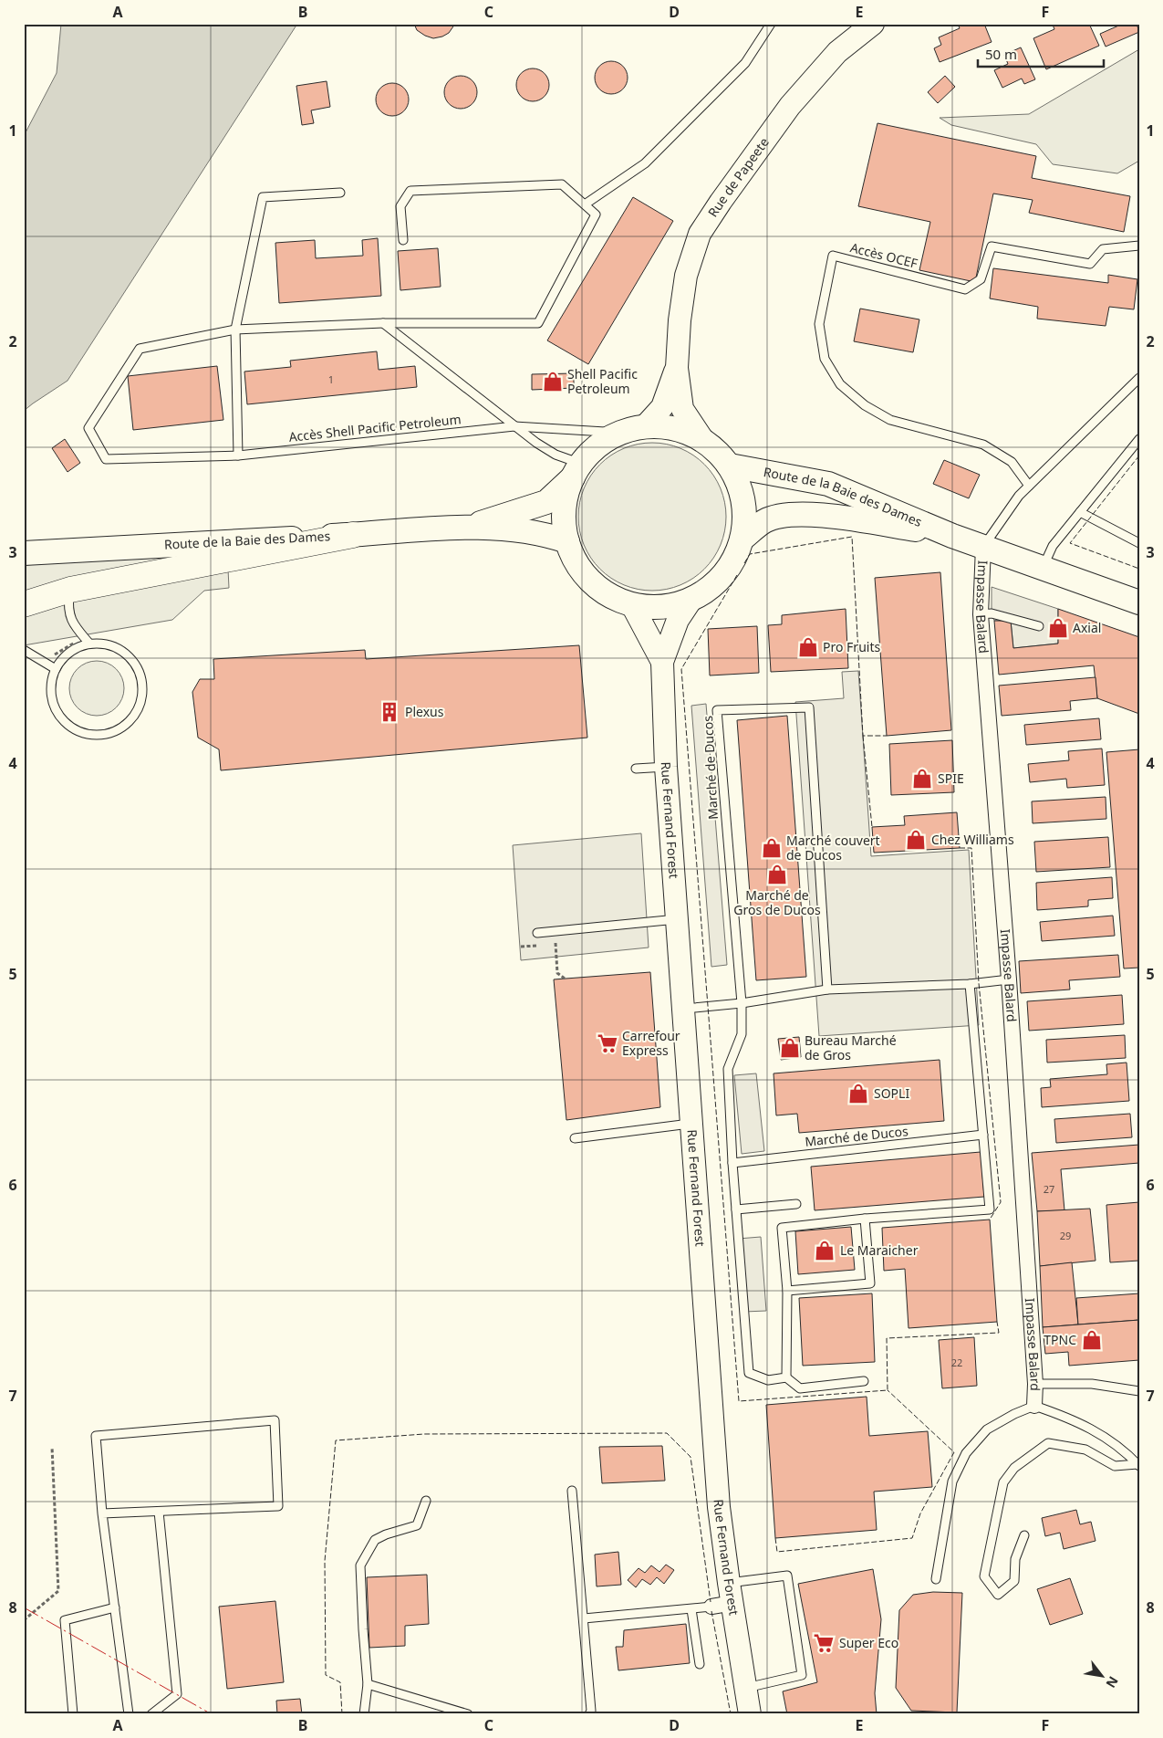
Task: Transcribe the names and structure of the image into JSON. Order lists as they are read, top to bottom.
{
  "streets": {
    "main road": ["Route de la Baie des Dames"],
    "street": ["Rue de Papeete", "Impasse Balard", "Rue Fernand Forest"],
    "lane": ["Accès OCEF", "Accès Shell Pacific Petroleum", "Marché de Ducos"]
  },
  "crossings": [
    ["Rue de Papeete", "Route de la Baie des Dames"],
    ["Accès Shell Pacific Petroleum", "Route de la Baie des Dames"],
    ["Route de la Baie des Dames", "Impasse Balard"]
  ],
  "places": {
    "shop": [
      "Shell Pacific Petroleum",
      "Axial",
      "Pro Fruits",
      "SPIE",
      "Chez Williams",
      "Marché couvert de Ducos",
      "Marché de Gros de Ducos",
      "Bureau Marché de Gros",
      "SOPLI",
      "Le Maraicher",
      "TPNC"
    ],
    "building": ["Plexus"],
    "supermarket": ["Carrefour Express", "Super Eco"]
  },
  "house_numbers": [
    "1",
    "27",
    "29",
    "22"
  ],
  "scale_bar": "50 m",
  "north": "bottom right",
  "grid": {
    "columns": [
      "A",
      "B",
      "C",
      "D",
      "E",
      "F"
    ],
    "rows": [
      "1",
      "2",
      "3",
      "4",
      "5",
      "6",
      "7",
      "8"
    ]
  }
}
